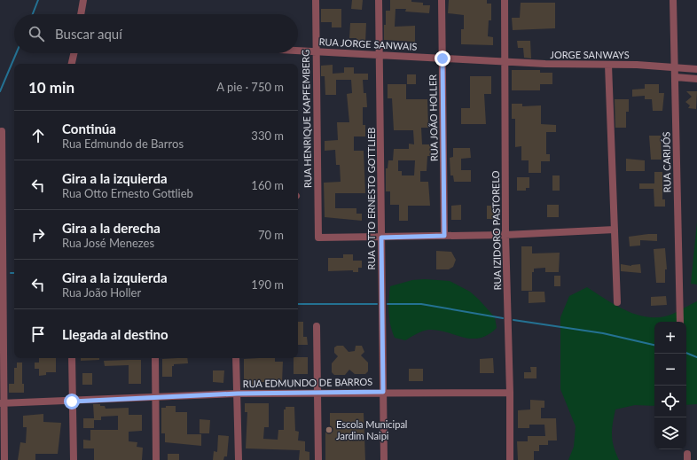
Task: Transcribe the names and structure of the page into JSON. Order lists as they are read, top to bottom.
{
  "streets": {
    "street": [
      "RUA JORGE SANWAIS",
      "JORGE SANWAYS",
      "RUA JOÃO HOLLER",
      "RUA HENRIQUE KAPFEMBERG",
      "RUA CARIJÓS",
      "RUA OTTO ERNESTO GOTTLIEB",
      "RUA IZIDORO PASTORELO",
      "RUA EDMUNDO DE BARROS"
    ]
  },
  "crossings": [
    ["RUA JORGE SANWAIS", "JORGE SANWAYS"],
    ["RUA JORGE SANWAIS", "RUA JOÃO HOLLER"],
    ["RUA JORGE SANWAIS", "RUA HENRIQUE KAPFEMBERG"],
    ["RUA JORGE SANWAIS", "RUA OTTO ERNESTO GOTTLIEB"],
    ["RUA JORGE SANWAIS", "RUA IZIDORO PASTORELO"],
    ["JORGE SANWAYS", "RUA CARIJÓS"],
    ["JORGE SANWAYS", "RUA IZIDORO PASTORELO"],
    ["RUA HENRIQUE KAPFEMBERG", "RUA OTTO ERNESTO GOTTLIEB"],
    ["RUA OTTO ERNESTO GOTTLIEB", "RUA EDMUNDO DE BARROS"],
    ["RUA IZIDORO PASTORELO", "RUA EDMUNDO DE BARROS"]
  ],
  "places": ["Escola Municipal Jardim Naipi"],
  "page": {
    "search": "Buscar aquí",
    "heading": ["10 min", "A pie · 750 m"],
    "list": [
      ["Continúa", "Rua Edmundo de Barros", "330 m"],
      ["Gira a la izquierda", "Rua Otto Ernesto Gottlieb", "160 m"],
      ["Gira a la derecha", "Rua José Menezes", "70 m"],
      ["Gira a la izquierda", "Rua João Holler", "190 m"],
      "Llegada al destino"
    ],
    "map_buttons": ["+", "−"]
  }
}
